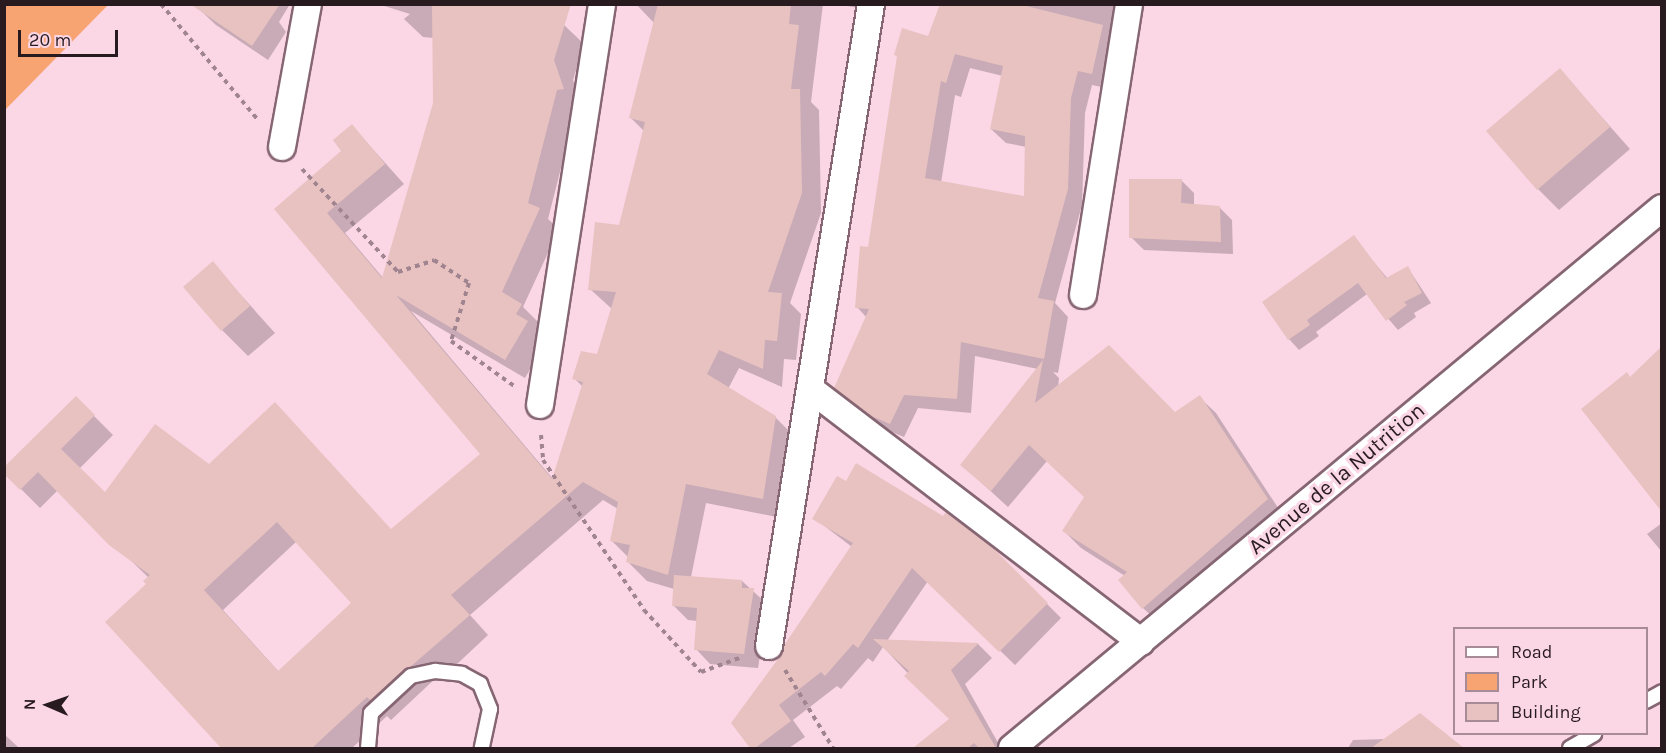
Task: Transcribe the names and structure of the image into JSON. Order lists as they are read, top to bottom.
{
  "streets": {
    "street": ["Avenue de la Nutrition"]
  },
  "legend": ["Road", "Park", "Building"],
  "scale_bar": "20 m",
  "north": "left"
}
